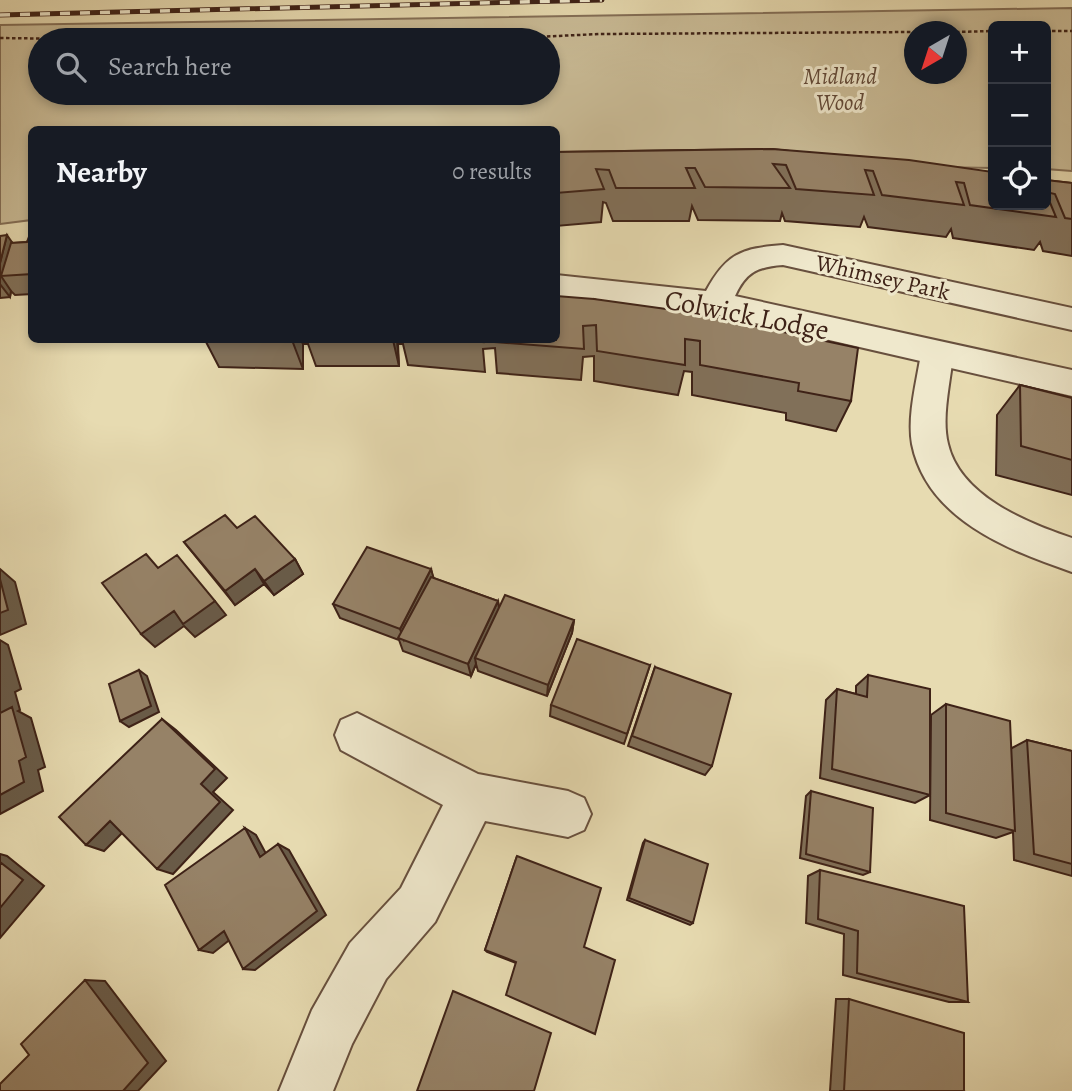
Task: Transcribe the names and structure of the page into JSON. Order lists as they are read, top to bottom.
{
  "streets": {
    "street": ["Whimsey Park", "Colwick Lodge"]
  },
  "crossings": [
    ["Whimsey Park", "Colwick Lodge"]
  ],
  "parks": ["Midland Wood"],
  "north": "bottom left",
  "page": {
    "map_buttons": ["+", "−"],
    "search": "Search here",
    "heading": ["Nearby", "0 results"]
  }
}
